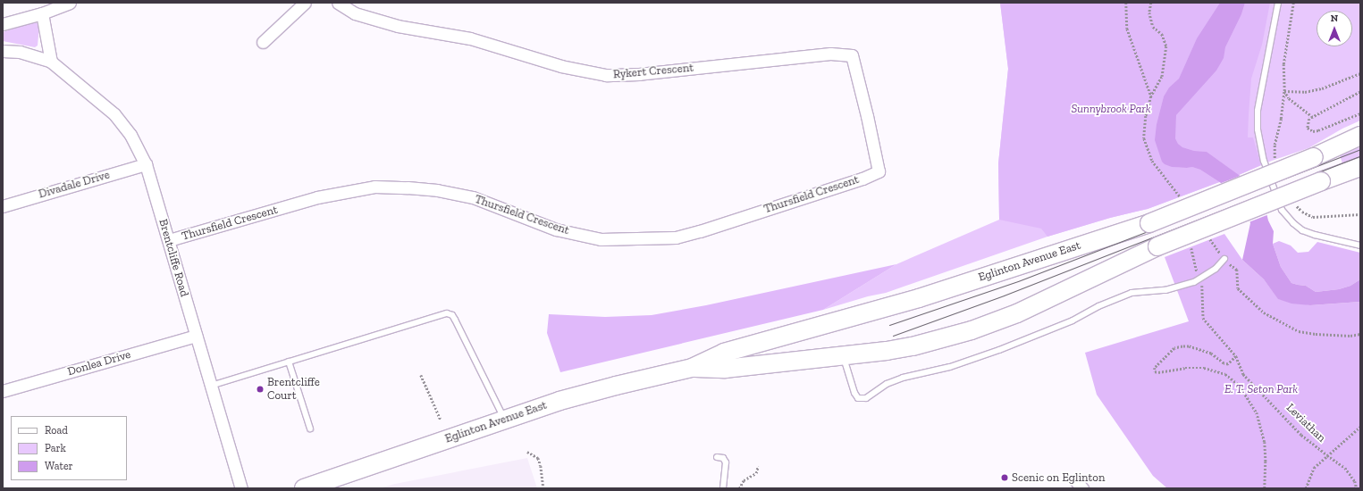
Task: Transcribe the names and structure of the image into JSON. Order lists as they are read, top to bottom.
{
  "streets": {
    "main road": ["Eglinton Avenue East"],
    "street": [
      "Rykert Crescent",
      "Divadale Drive",
      "Thursfield Crescent",
      "Brentcliffe Road",
      "Donlea Drive"
    ],
    "path": ["Leviathan"]
  },
  "crossings": [
    ["Rykert Crescent", "Thursfield Crescent"],
    ["Divadale Drive", "Brentcliffe Road"],
    ["Thursfield Crescent", "Brentcliffe Road"],
    ["Brentcliffe Road", "Donlea Drive"]
  ],
  "parks": ["Sunnybrook Park", "E. T. Seton Park"],
  "places": ["Brentcliffe Court", "Scenic on Eglinton"],
  "legend": ["Road", "Park", "Water"],
  "north": "top"
}
